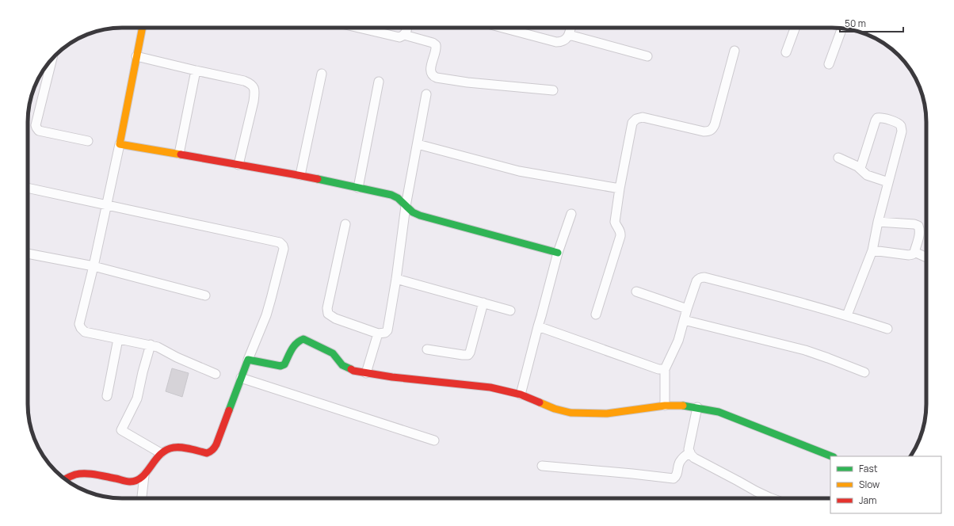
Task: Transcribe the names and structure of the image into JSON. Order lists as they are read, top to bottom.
{
  "legend": ["Fast", "Slow", "Jam"],
  "scale_bar": "50 m"
}
